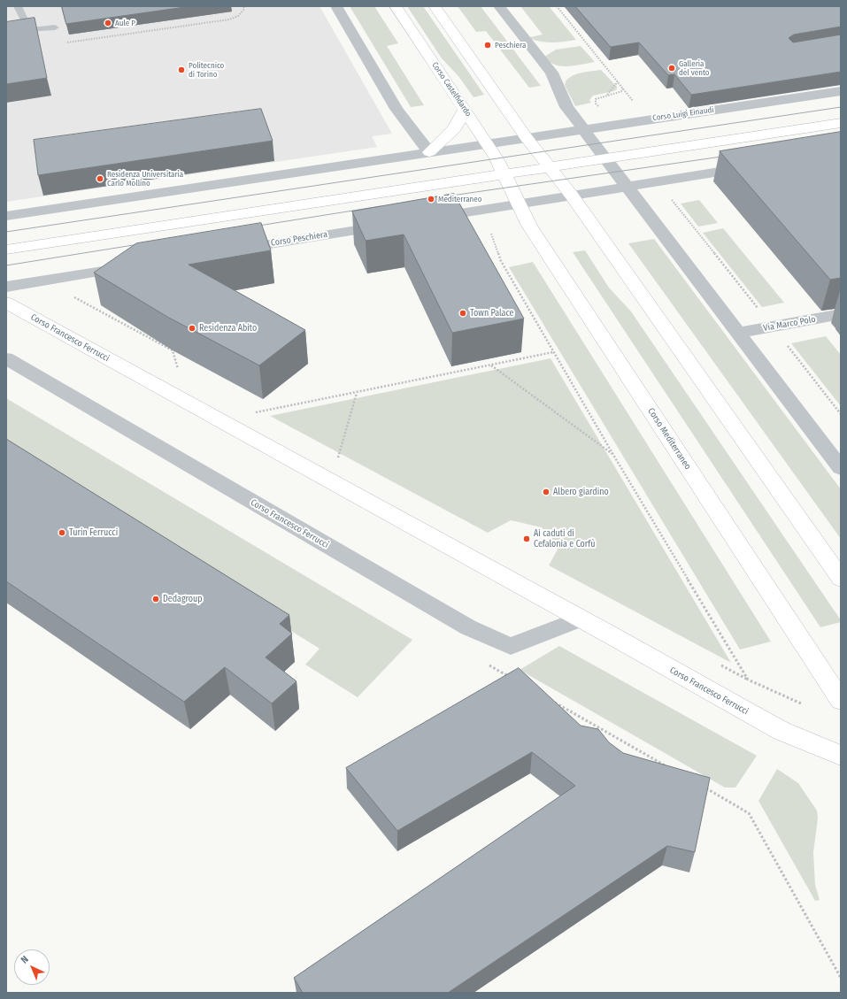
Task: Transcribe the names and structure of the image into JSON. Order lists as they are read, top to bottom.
{
  "streets": {
    "main road": ["Corso Castelfidardo", "Corso Francesco Ferrucci", "Corso Mediterraneo"],
    "street": ["Corso Luigi Einaudi", "Corso Peschiera", "Via Marco Polo"]
  },
  "crossings": [
    ["Corso Castelfidardo", "Corso Mediterraneo"]
  ],
  "places": [
    "Aule P",
    "Peschiera",
    "Galleria del vento",
    "Politecnico di Torino",
    "Residenza Universitaria Carlo Mollino",
    "Mediterraneo",
    "Town Palace",
    "Residenza Abito",
    "Albero giardino",
    "Turin Ferrucci",
    "Ai caduti di Cefalonia e Corfù",
    "Dedagroup"
  ],
  "north": "top left"
}
